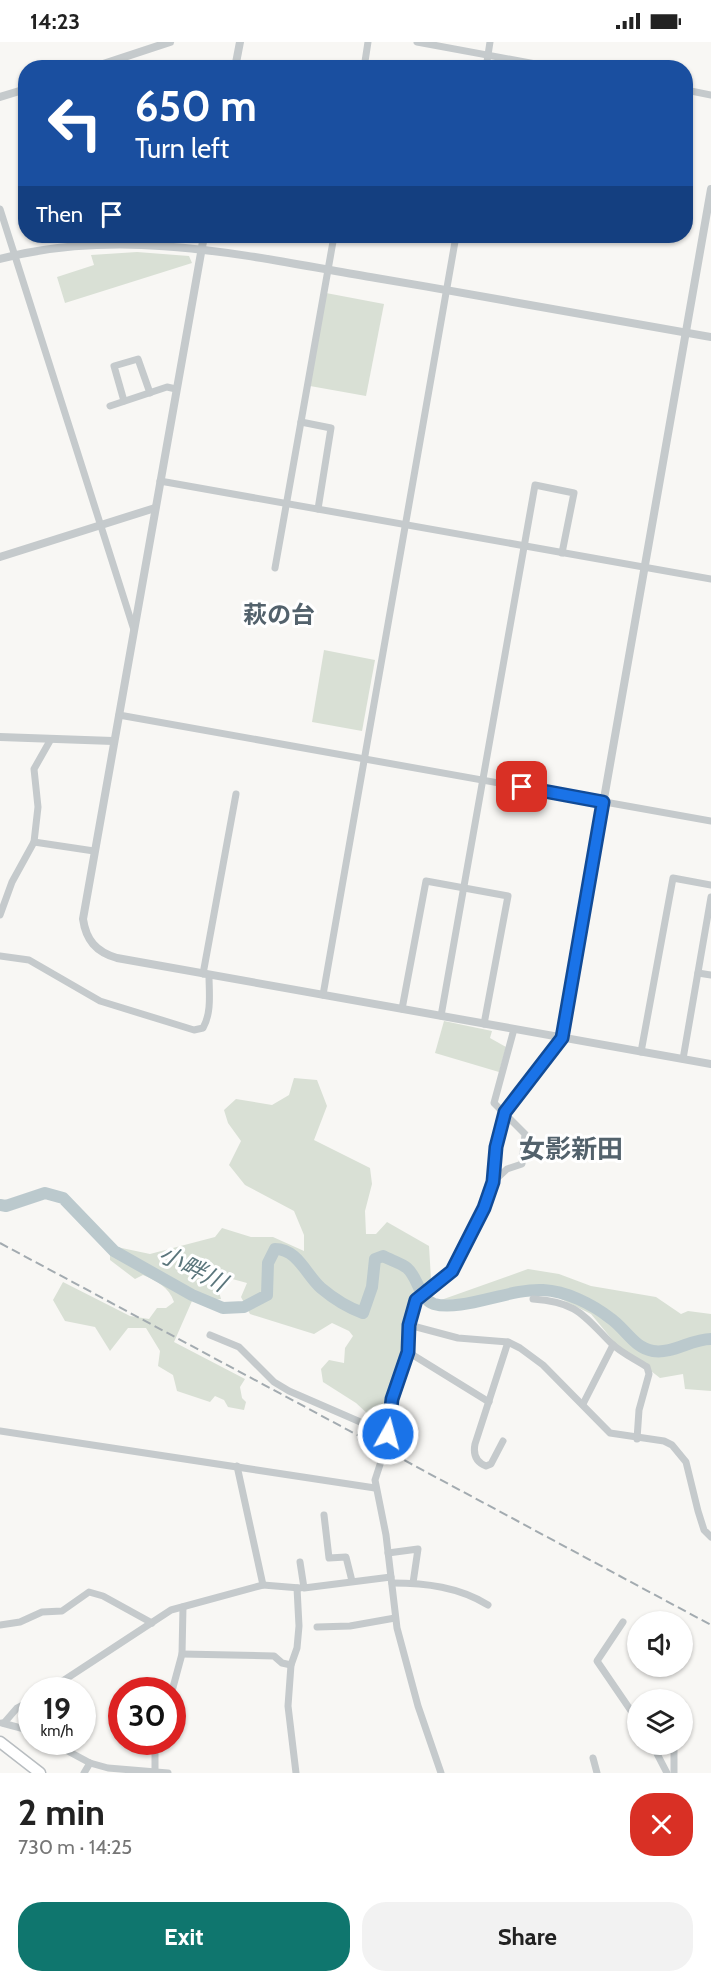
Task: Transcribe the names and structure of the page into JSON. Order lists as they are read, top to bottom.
{
  "districts": ["萩の台", "女影新田"],
  "water": ["小畔川"],
  "page": {
    "status": "14:23",
    "turn": ["650 m", "Turn left"],
    "then": "Then",
    "speed": "19 km/h",
    "limit": "30",
    "heading": ["2 min", "730 m · 14:25"],
    "buttons": ["Exit", "Share"]
  }
}
